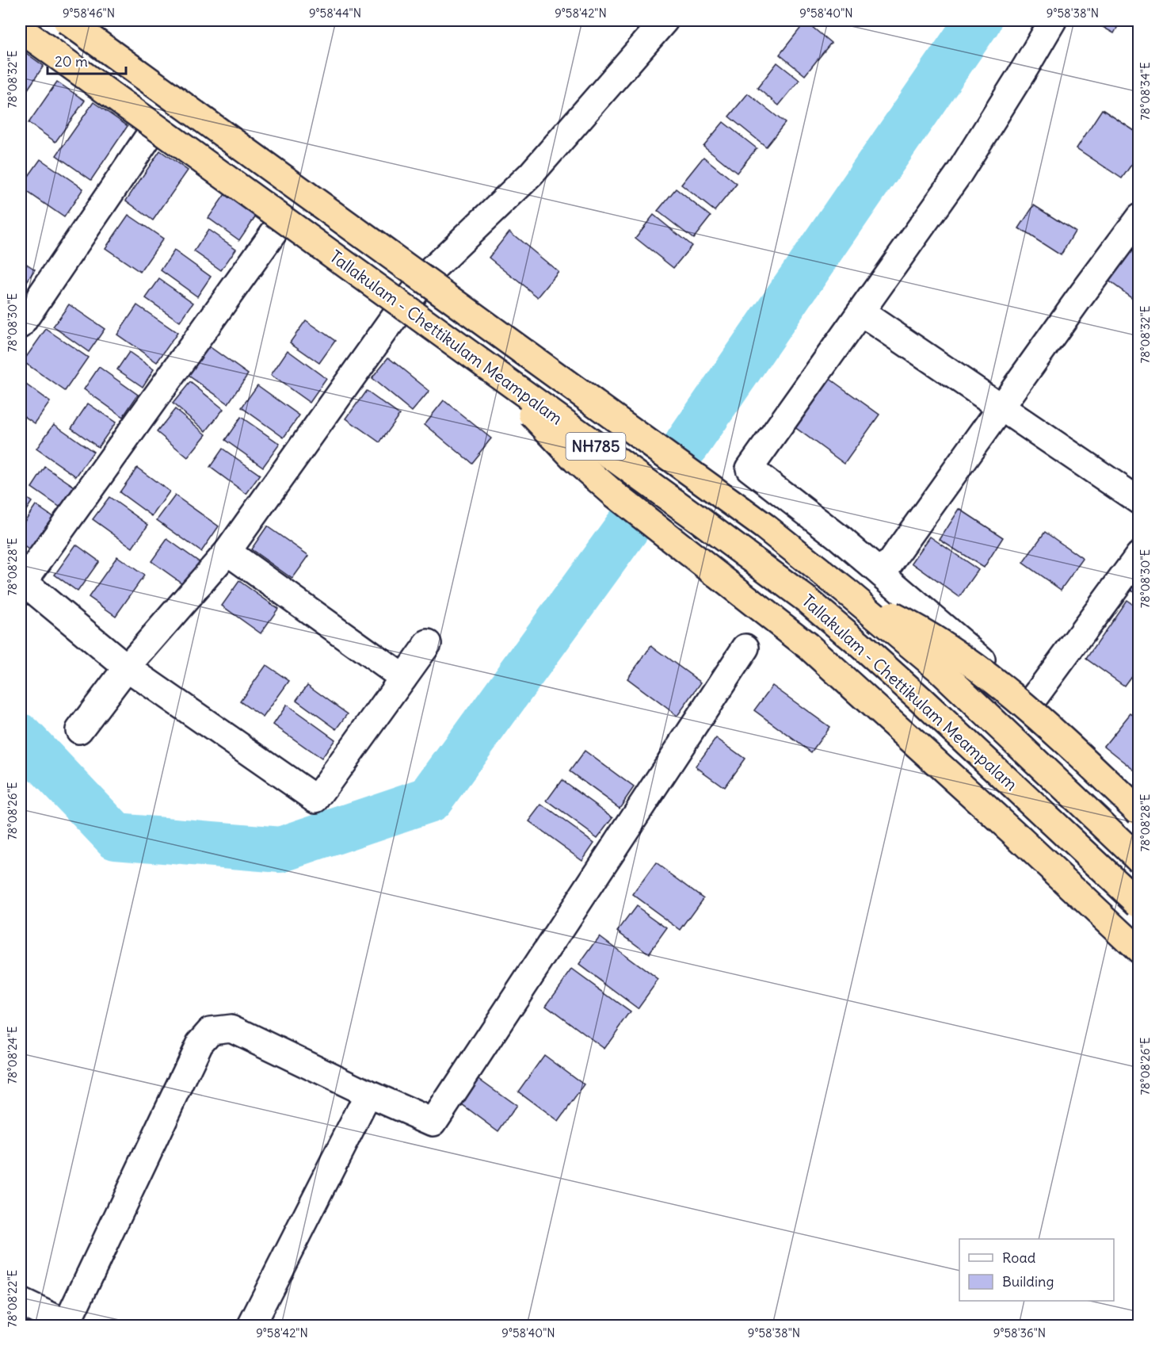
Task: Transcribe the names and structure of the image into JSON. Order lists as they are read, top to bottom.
{
  "streets": {
    "highway": ["Tallakulam - Chettikulam Meampalam", "NH785"]
  },
  "legend": ["Road", "Building"],
  "scale_bar": "20 m",
  "coordinates": [
    "9°58'46\"N",
    "9°58'44\"N",
    "9°58'42\"N",
    "9°58'40\"N",
    "9°58'38\"N",
    "78°08'32\"E",
    "78°08'34\"E",
    "78°08'30\"E",
    "78°08'28\"E",
    "78°08'26\"E",
    "78°08'24\"E",
    "78°08'22\"E",
    "9°58'36\"N"
  ]
}
